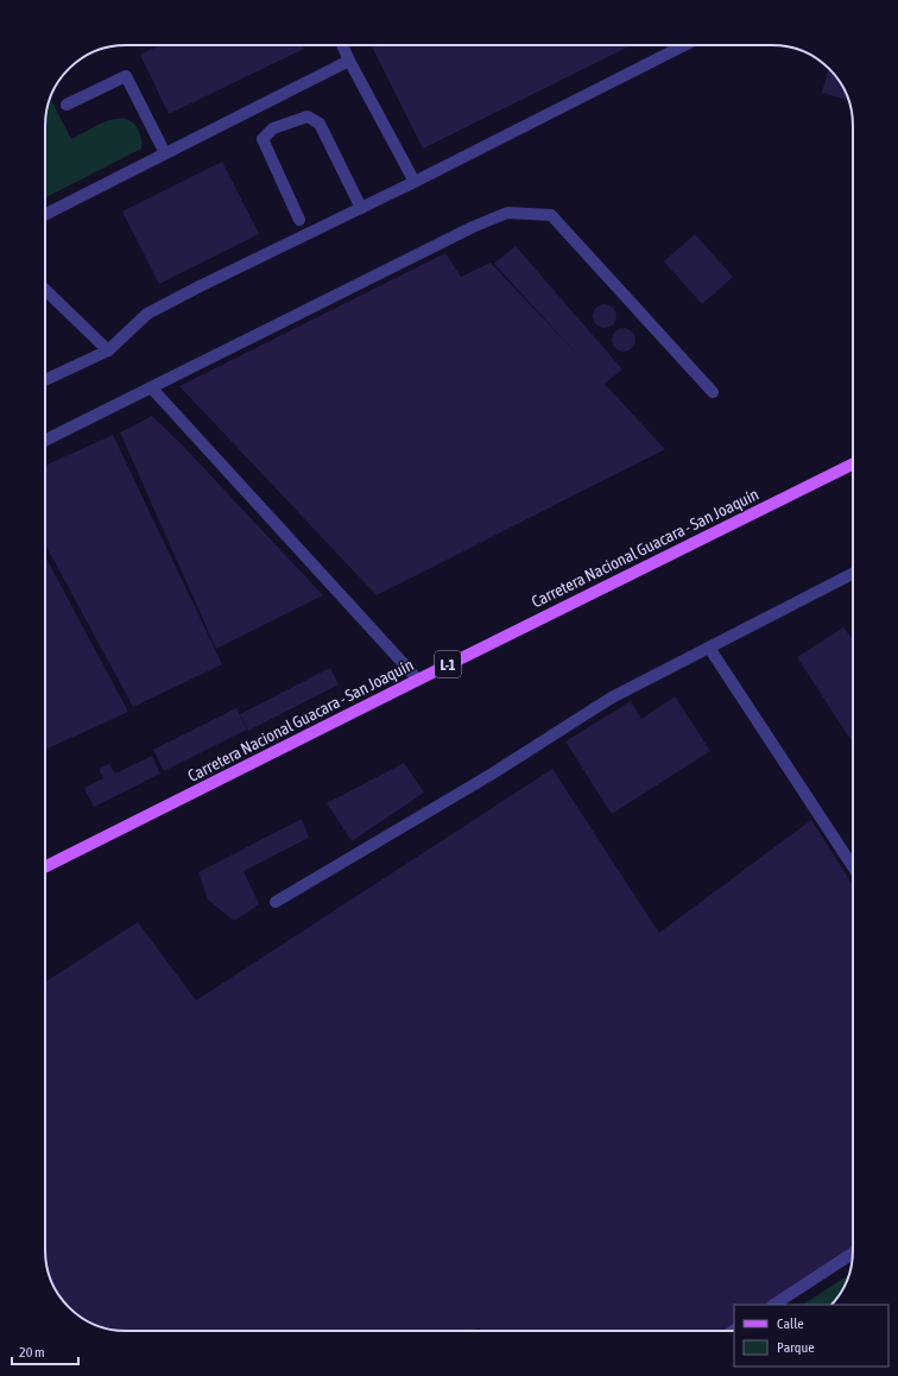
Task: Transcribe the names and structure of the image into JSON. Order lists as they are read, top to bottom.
{
  "streets": {
    "main road": ["Carretera Nacional Guacara - San Joaquín", "L-1"]
  },
  "legend": ["Calle", "Parque"],
  "scale_bar": "20 m"
}
